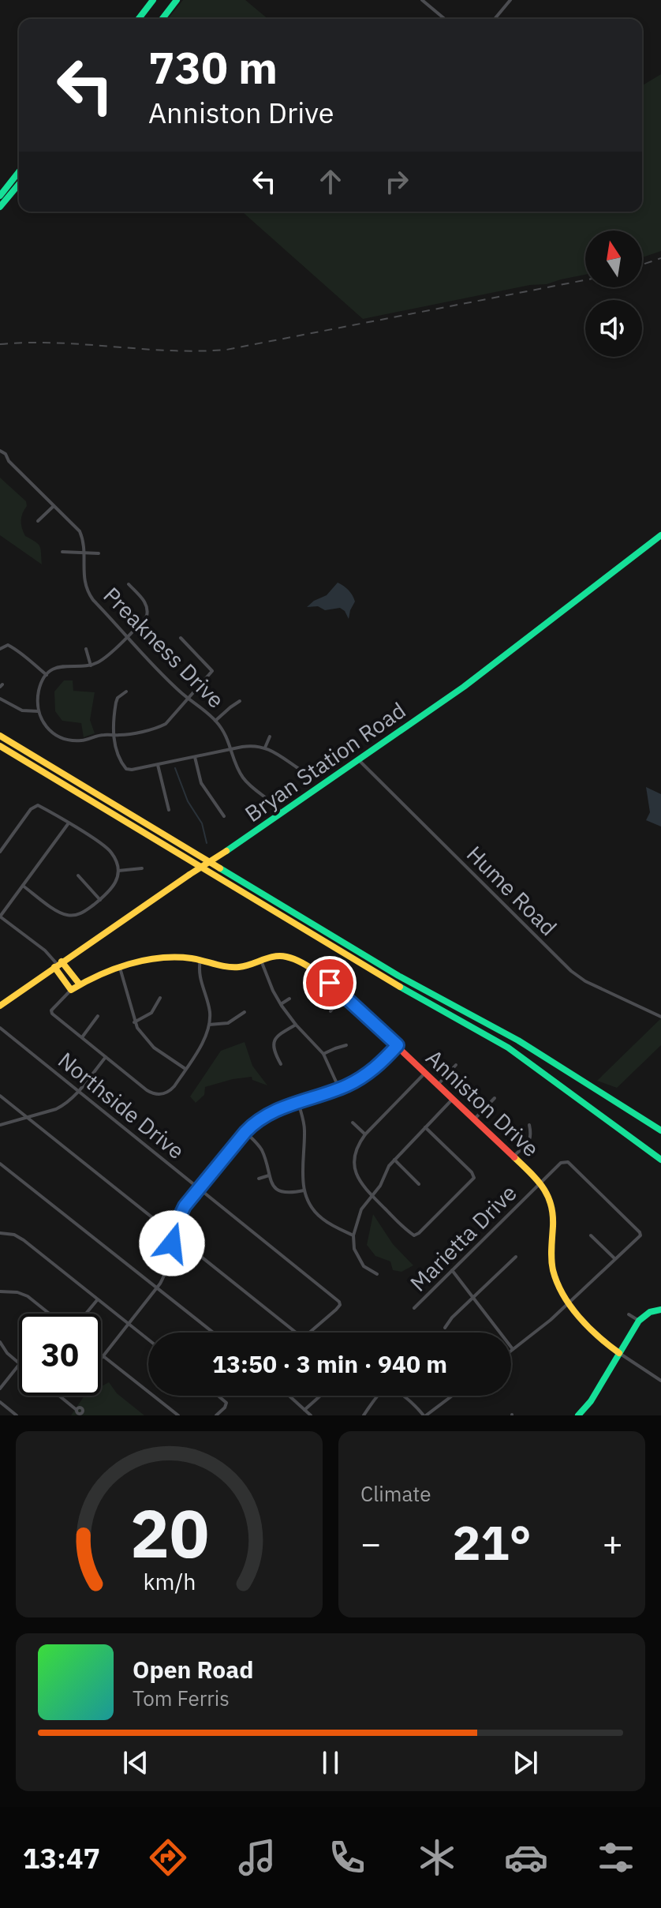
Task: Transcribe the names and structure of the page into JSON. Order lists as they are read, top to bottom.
{
  "streets": {
    "main road": ["Bryan Station Road", "Anniston Drive"],
    "street": [
      "Preakness Drive",
      "Hume Road",
      "Northside Drive",
      "Marietta Drive"
    ]
  },
  "crossings": [
    ["Preakness Drive", "Bryan Station Road"],
    ["Bryan Station Road", "Hume Road"],
    ["Anniston Drive", "Marietta Drive"]
  ],
  "north": "top",
  "page": {
    "turn": ["730 m", "Anniston Drive"],
    "limit": "30",
    "trip": "13:50 · 3 min · 940 m",
    "tile": "Climate",
    "heat": ["−", "21°", "+"],
    "song": ["Open Road", "Tom Ferris"],
    "tabs": "13:47",
    "gauge": ["20", "km/h"]
  }
}
